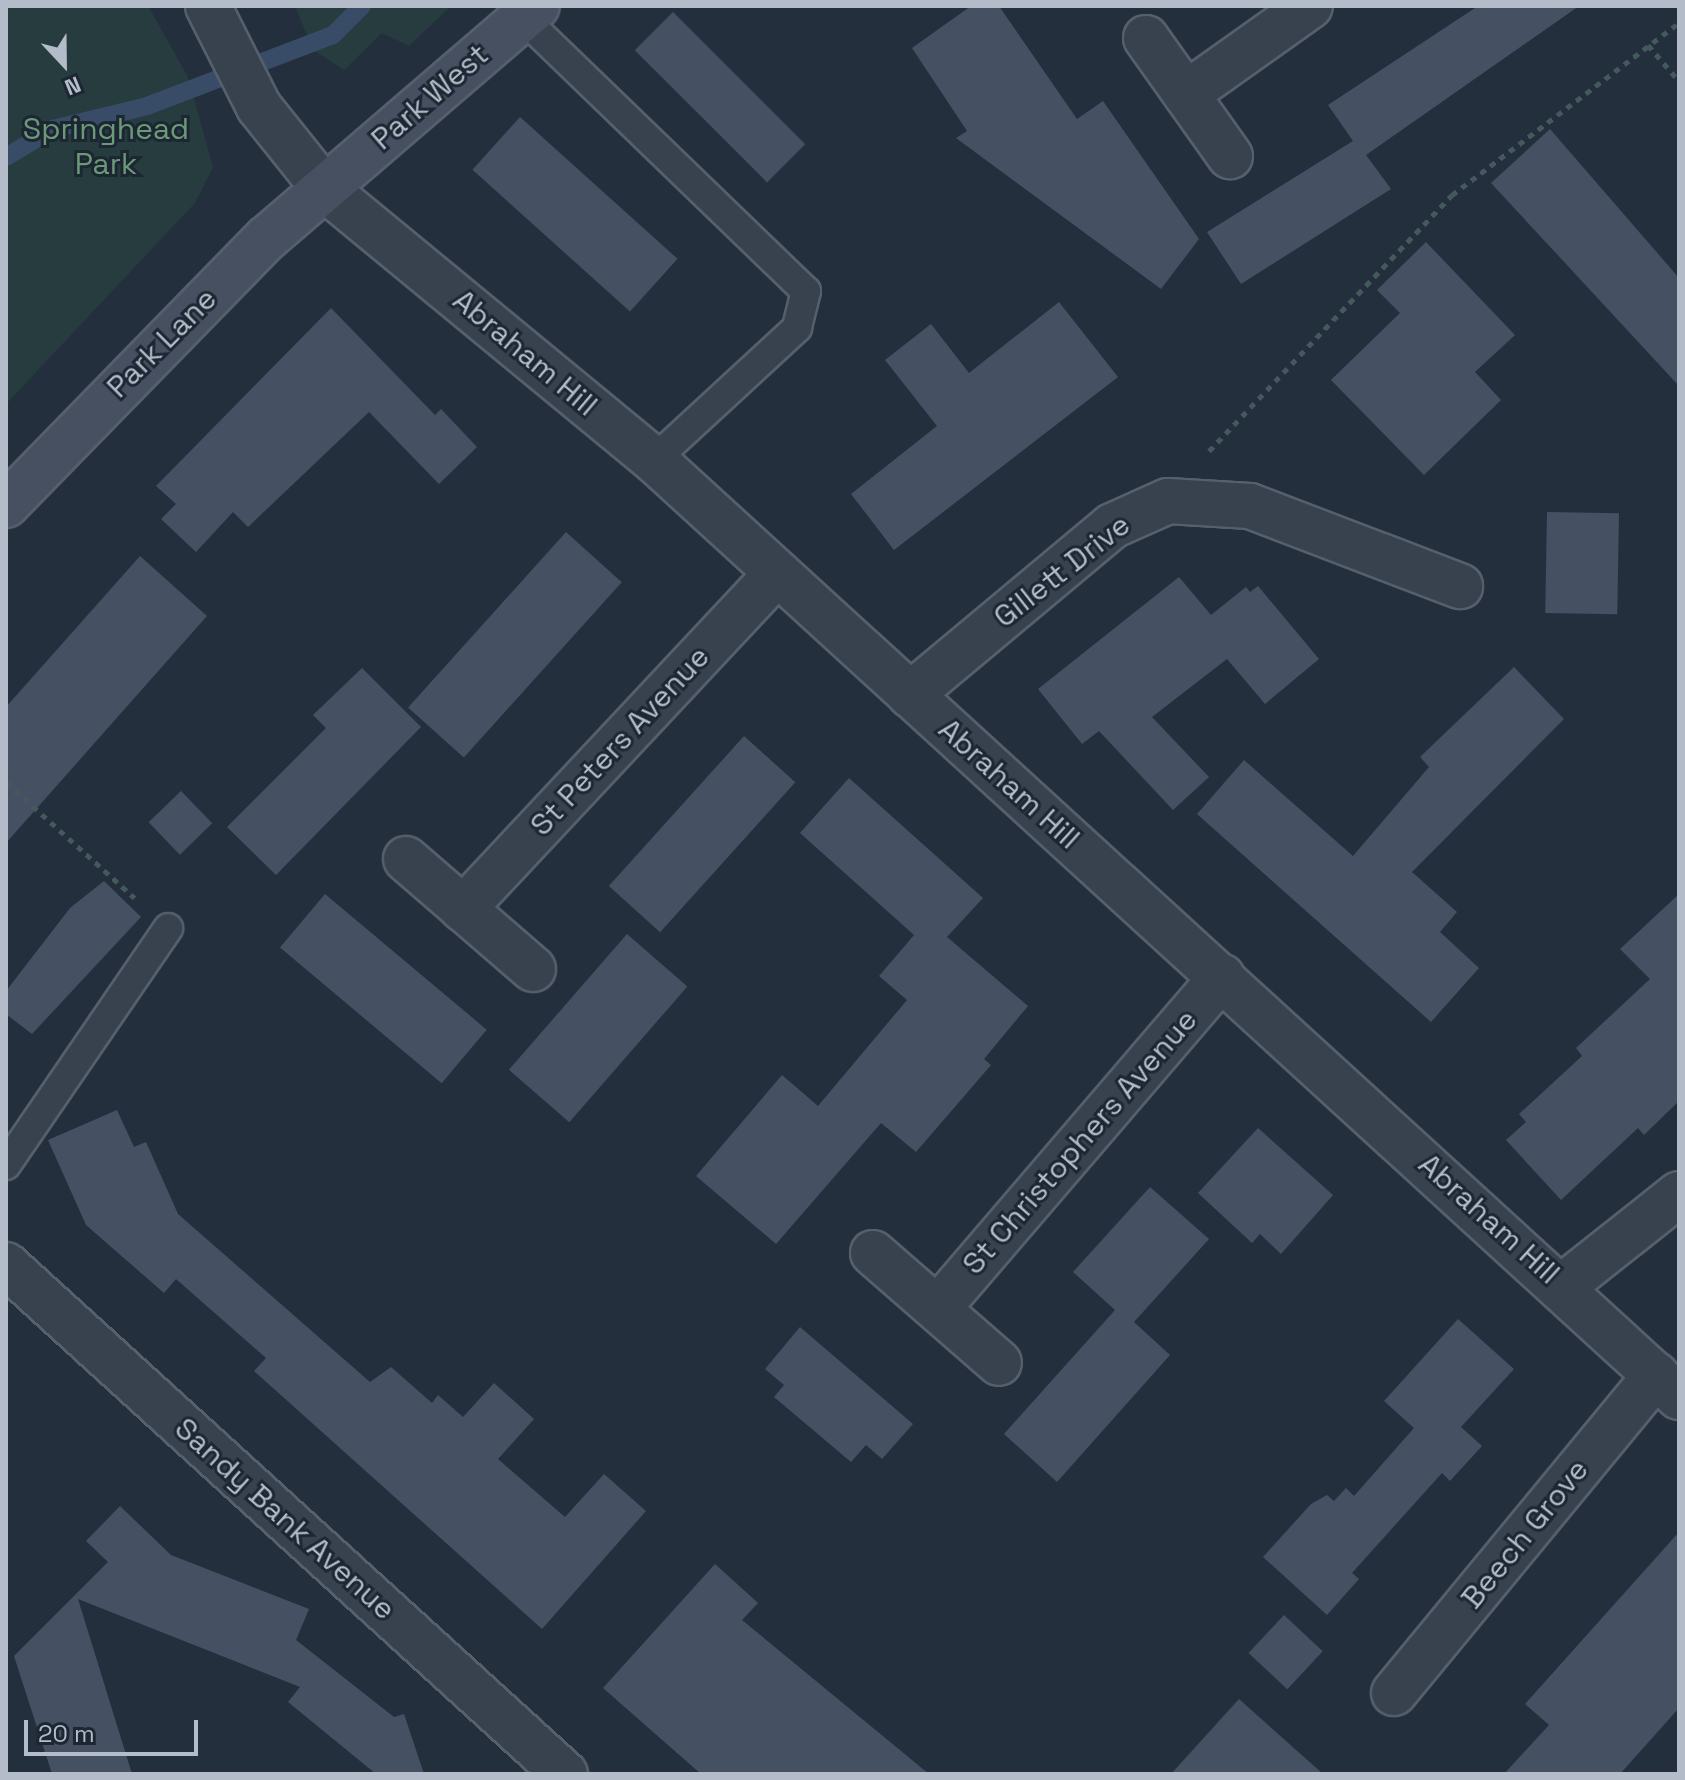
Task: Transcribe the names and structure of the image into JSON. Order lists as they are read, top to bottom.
{
  "streets": {
    "street": [
      "Park West",
      "Park Lane",
      "Abraham Hill",
      "Gillett Drive",
      "St Peters Avenue",
      "St Christophers Avenue",
      "Sandy Bank Avenue",
      "Beech Grove"
    ]
  },
  "crossings": [
    ["Park West", "Park Lane"],
    ["Park West", "Abraham Hill"],
    ["Park Lane", "Abraham Hill"],
    ["Abraham Hill", "Gillett Drive"],
    ["Abraham Hill", "St Peters Avenue"],
    ["Abraham Hill", "St Christophers Avenue"],
    ["Abraham Hill", "Beech Grove"]
  ],
  "parks": ["Springhead Park"],
  "scale_bar": "20 m",
  "north": "bottom"
}
